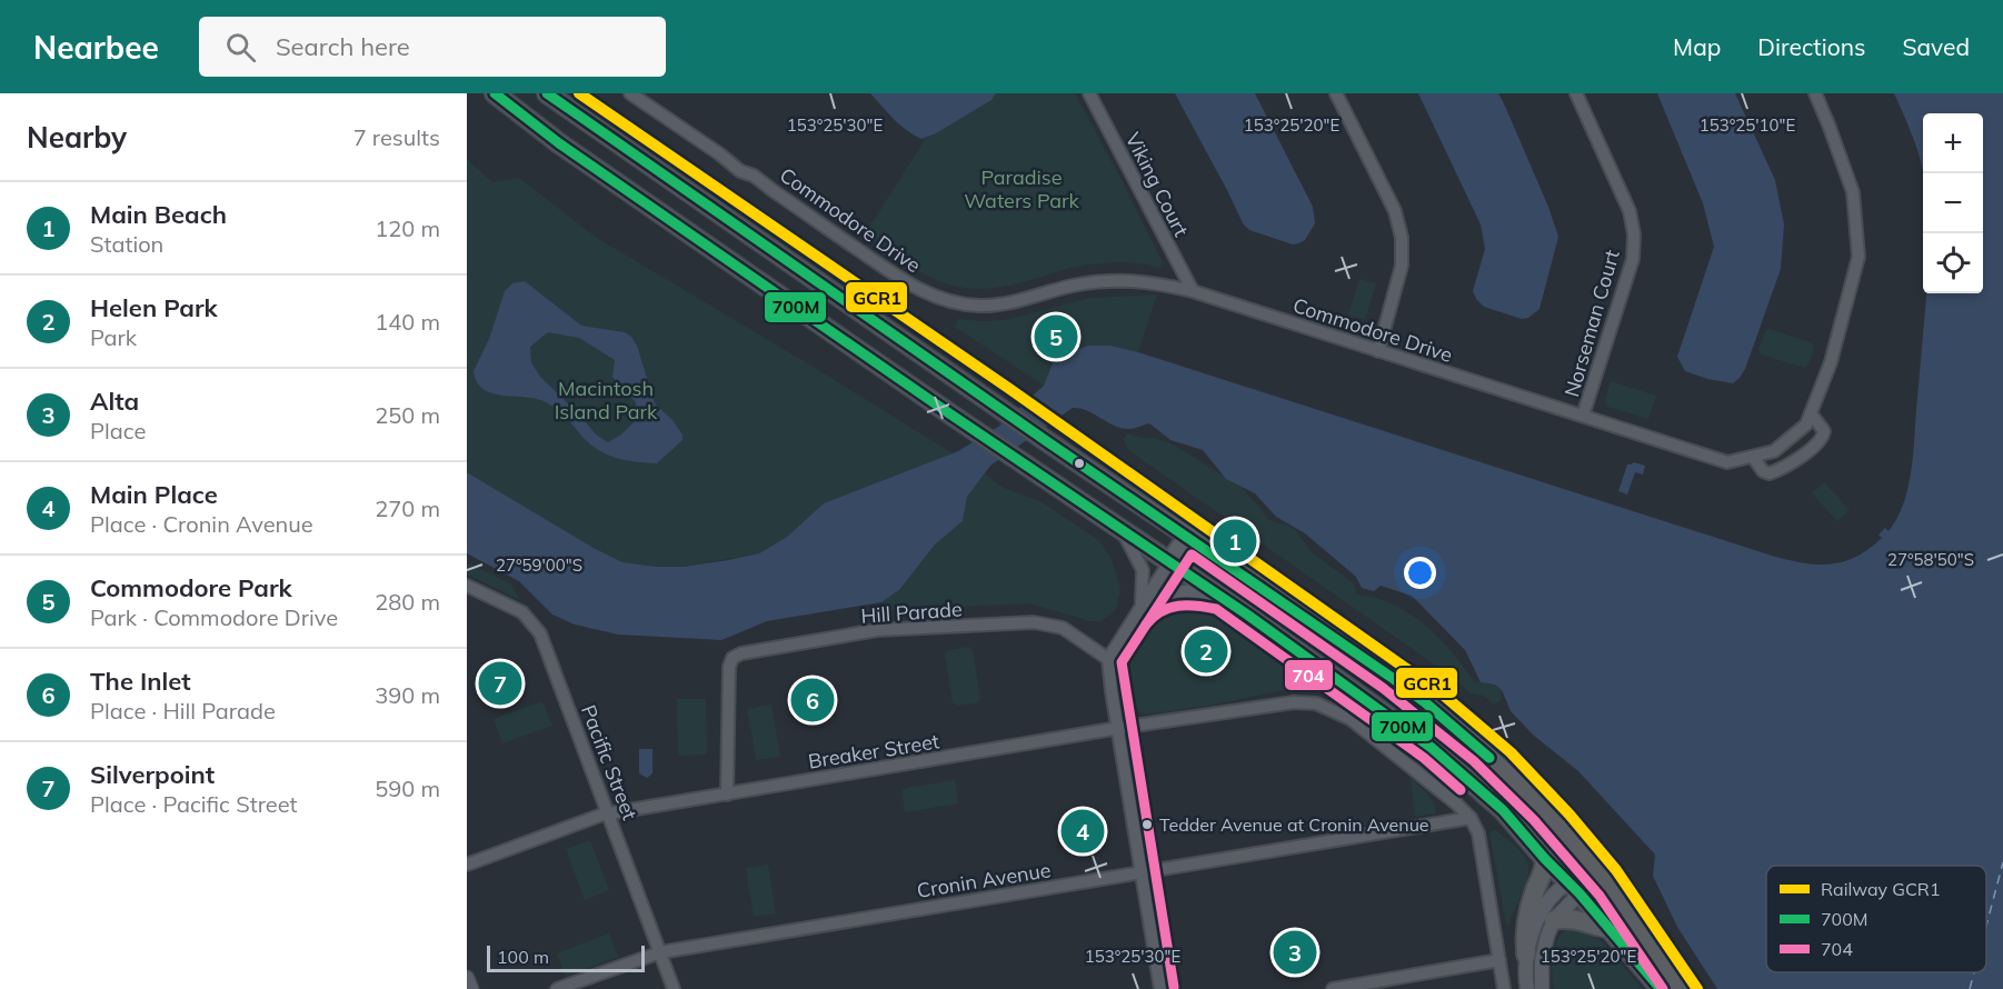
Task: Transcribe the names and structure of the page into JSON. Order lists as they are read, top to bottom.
{
  "streets": {
    "street": [
      "Viking Court",
      "Commodore Drive",
      "Norseman Court",
      "Hill Parade",
      "Breaker Street",
      "Pacific Street",
      "Cronin Avenue"
    ]
  },
  "crossings": [
    ["Viking Court", "Commodore Drive"],
    ["Commodore Drive", "Norseman Court"],
    ["Hill Parade", "Breaker Street"],
    ["Breaker Street", "Pacific Street"],
    ["Breaker Street", "Cronin Avenue"],
    ["Pacific Street", "Cronin Avenue"]
  ],
  "parks": ["Paradise Waters Park", "Macintosh Island Park"],
  "places": ["Tedder Avenue at Cronin Avenue"],
  "lines": ["rail line GCR1", "transit line 700M", "transit line 704"],
  "legend": ["Railway GCR1", "700M", "704"],
  "scale_bar": "100 m",
  "page": {
    "header": "Nearbee",
    "search": "Search here",
    "nav": ["Map", "Directions", "Saved"],
    "heading": ["Nearby", "7 results"],
    "map_buttons": ["+", "−"],
    "list": [
      {
        "mark": "1",
        "name": "Main Beach",
        "note": "Station",
        "value": "120 m"
      },
      {
        "mark": "2",
        "name": "Helen Park",
        "note": "Park",
        "value": "140 m"
      },
      {
        "mark": "3",
        "name": "Alta",
        "note": "Place",
        "value": "250 m"
      },
      {
        "mark": "4",
        "name": "Main Place",
        "note": "Place · Cronin Avenue",
        "value": "270 m"
      },
      {
        "mark": "5",
        "name": "Commodore Park",
        "note": "Park · Commodore Drive",
        "value": "280 m"
      },
      {
        "mark": "6",
        "name": "The Inlet",
        "note": "Place · Hill Parade",
        "value": "390 m"
      },
      {
        "mark": "7",
        "name": "Silverpoint",
        "note": "Place · Pacific Street",
        "value": "590 m"
      }
    ],
    "pins": [
      "5",
      "1",
      "2",
      "7",
      "6",
      "4",
      "3"
    ],
    "scale": "100 m"
  },
  "coordinates": [
    "153°25'30\"E",
    "153°25'20\"E",
    "153°25'10\"E",
    "27°58'50\"S",
    "27°59'00\"S"
  ]
}
